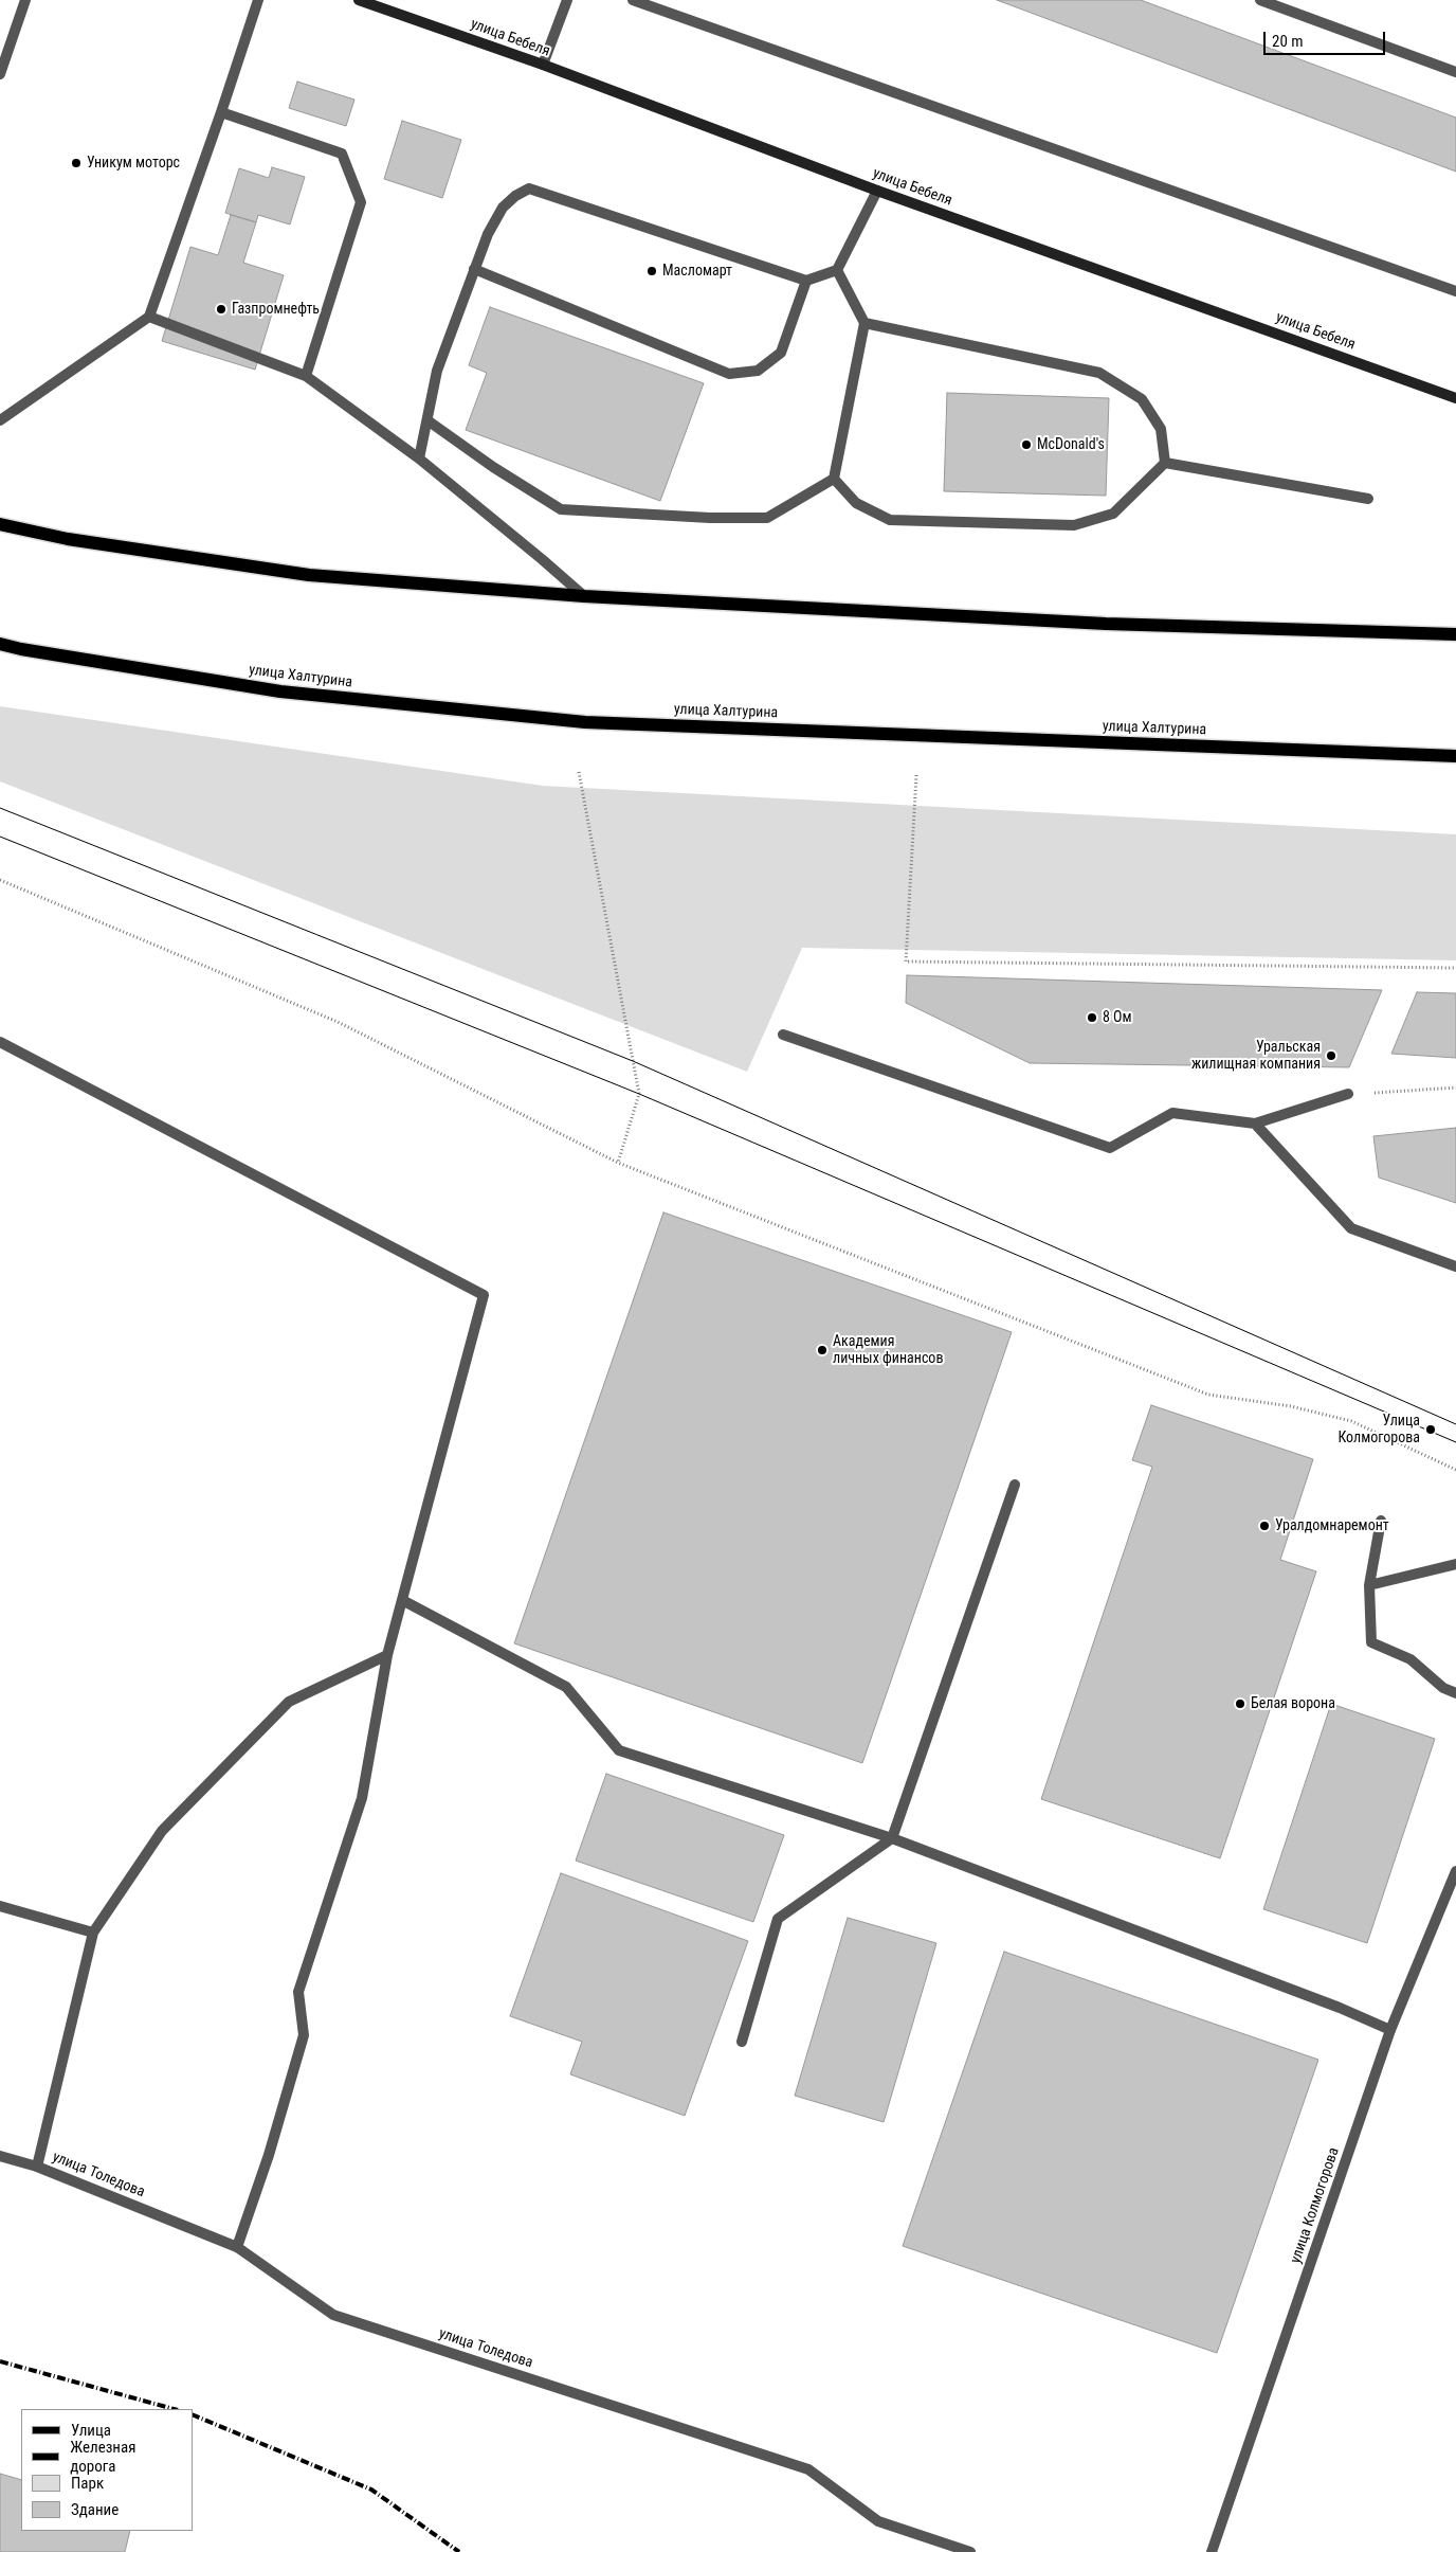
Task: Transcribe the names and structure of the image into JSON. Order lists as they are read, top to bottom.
{
  "streets": {
    "main road": ["улица Бебеля", "улица Халтурина"],
    "street": ["улица Толедова", "улица Колмогорова"]
  },
  "places": [
    "Уникум моторс",
    "Масломарт",
    "Газпромнефть",
    "McDonald's",
    "8 Ом",
    "Уральская жилищная компания",
    "Академия личных финансов",
    "Улица Колмогорова",
    "Уралдомнаремонт",
    "Белая ворона"
  ],
  "legend": [
    "Улица",
    "Железная дорога",
    "Парк",
    "Здание"
  ],
  "scale_bar": "20 m"
}
